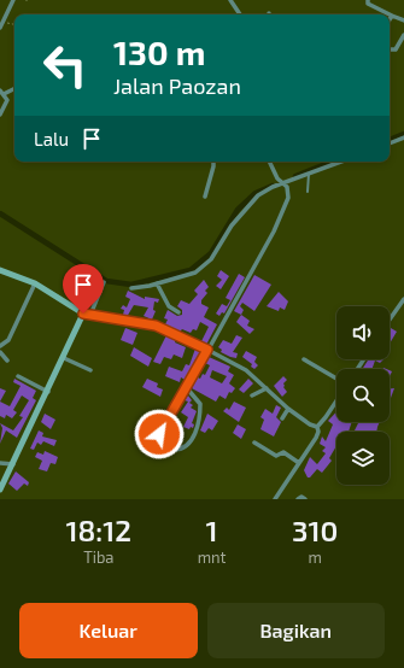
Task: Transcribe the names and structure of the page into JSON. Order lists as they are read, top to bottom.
{
  "page": {
    "turn": ["130 m", "Jalan Paozan"],
    "then": "Lalu",
    "eta": [
      "18:12",
      "Tiba",
      "1",
      "mnt",
      "310",
      "m"
    ],
    "buttons": ["Keluar", "Bagikan"]
  }
}
